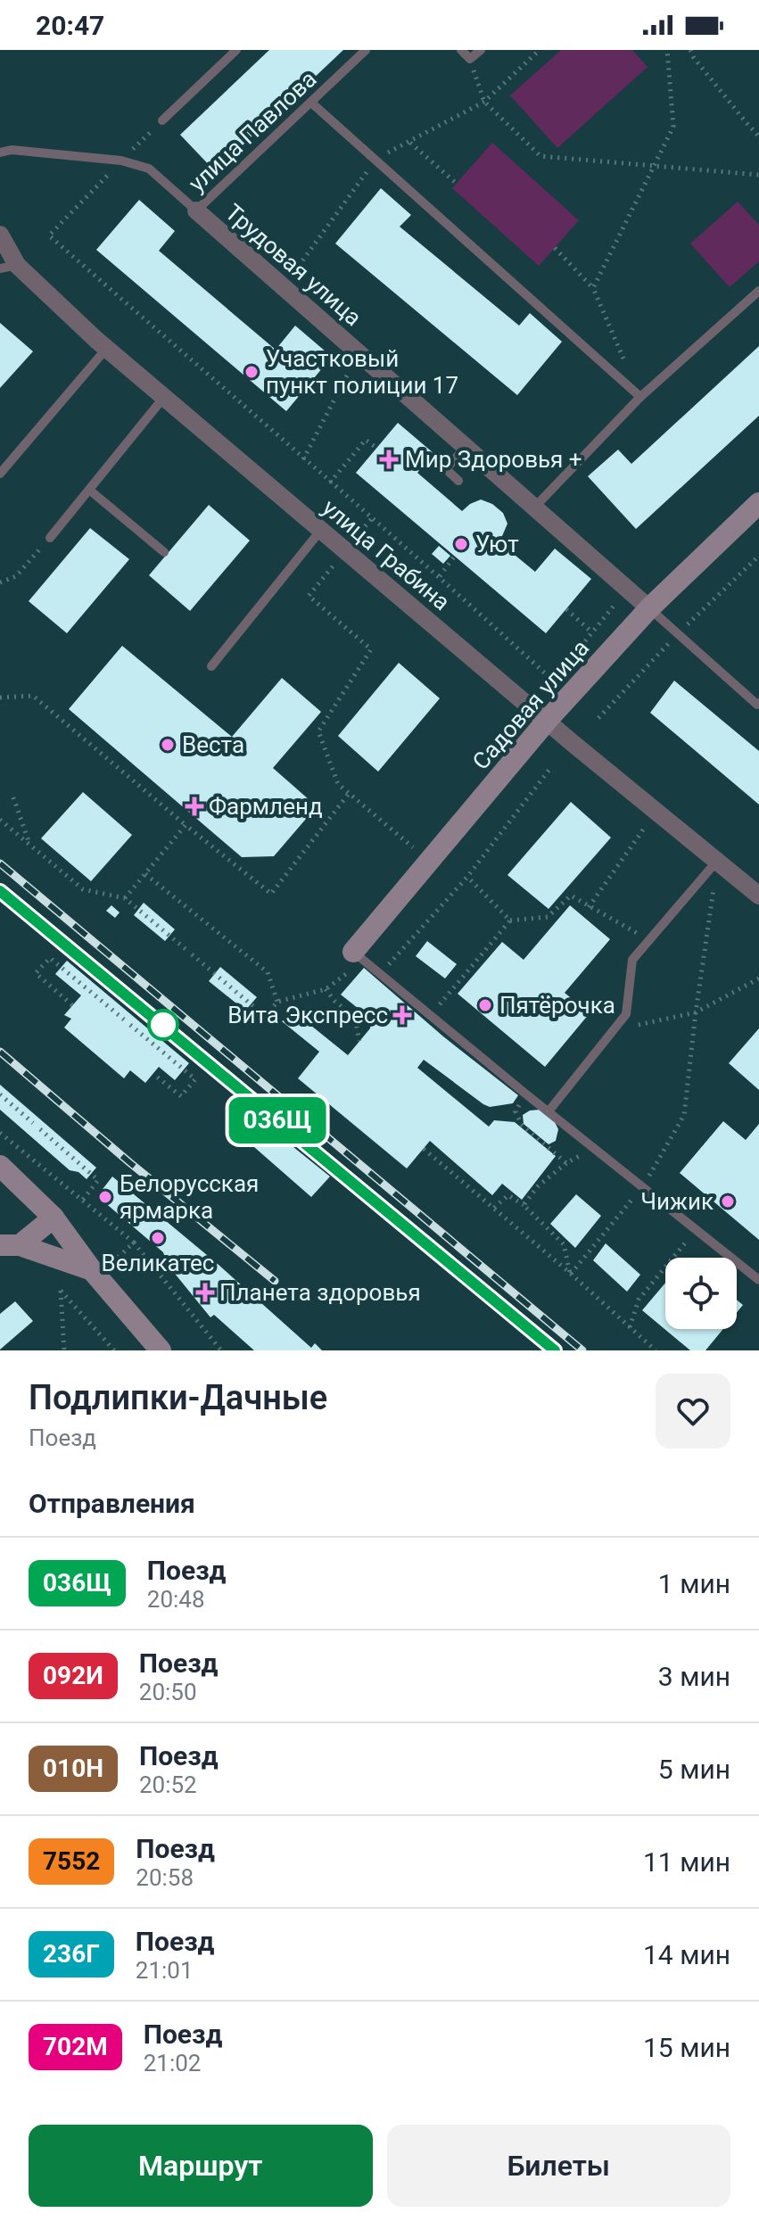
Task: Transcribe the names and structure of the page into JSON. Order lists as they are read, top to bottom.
{
  "streets": {
    "street": ["Трудовая улица", "улица Грабина", "Садовая улица"],
    "lane": ["улица Павлова"]
  },
  "crossings": [
    ["улица Павлова", "Трудовая улица"],
    ["Трудовая улица", "Садовая улица"],
    ["улица Грабина", "Садовая улица"]
  ],
  "places": {
    "other": [
      "Участковый пункт полиции 17",
      "Уют",
      "Веста",
      "Пятёрочка",
      "Белорусская ярмарка",
      "Чижик",
      "Великатес"
    ],
    "health": [
      "Мир Здоровья +",
      "Фармленд",
      "Вита Экспресс",
      "Планета здоровья"
    ]
  },
  "page": {
    "status": "20:47",
    "on_map": "036Щ",
    "heading": [
      ["Подлипки-Дачные", "Поезд"],
      "Отправления"
    ],
    "list": [
      {
        "mark": "036Щ",
        "name": "Поезд",
        "note": "20:48",
        "value": "1 мин"
      },
      {
        "mark": "092И",
        "name": "Поезд",
        "note": "20:50",
        "value": "3 мин"
      },
      {
        "mark": "010Н",
        "name": "Поезд",
        "note": "20:52",
        "value": "5 мин"
      },
      {
        "mark": "7552",
        "name": "Поезд",
        "note": "20:58",
        "value": "11 мин"
      },
      {
        "mark": "236Г",
        "name": "Поезд",
        "note": "21:01",
        "value": "14 мин"
      },
      {
        "mark": "702М",
        "name": "Поезд",
        "note": "21:02",
        "value": "15 мин"
      }
    ],
    "buttons": ["Маршрут", "Билеты"]
  }
}
